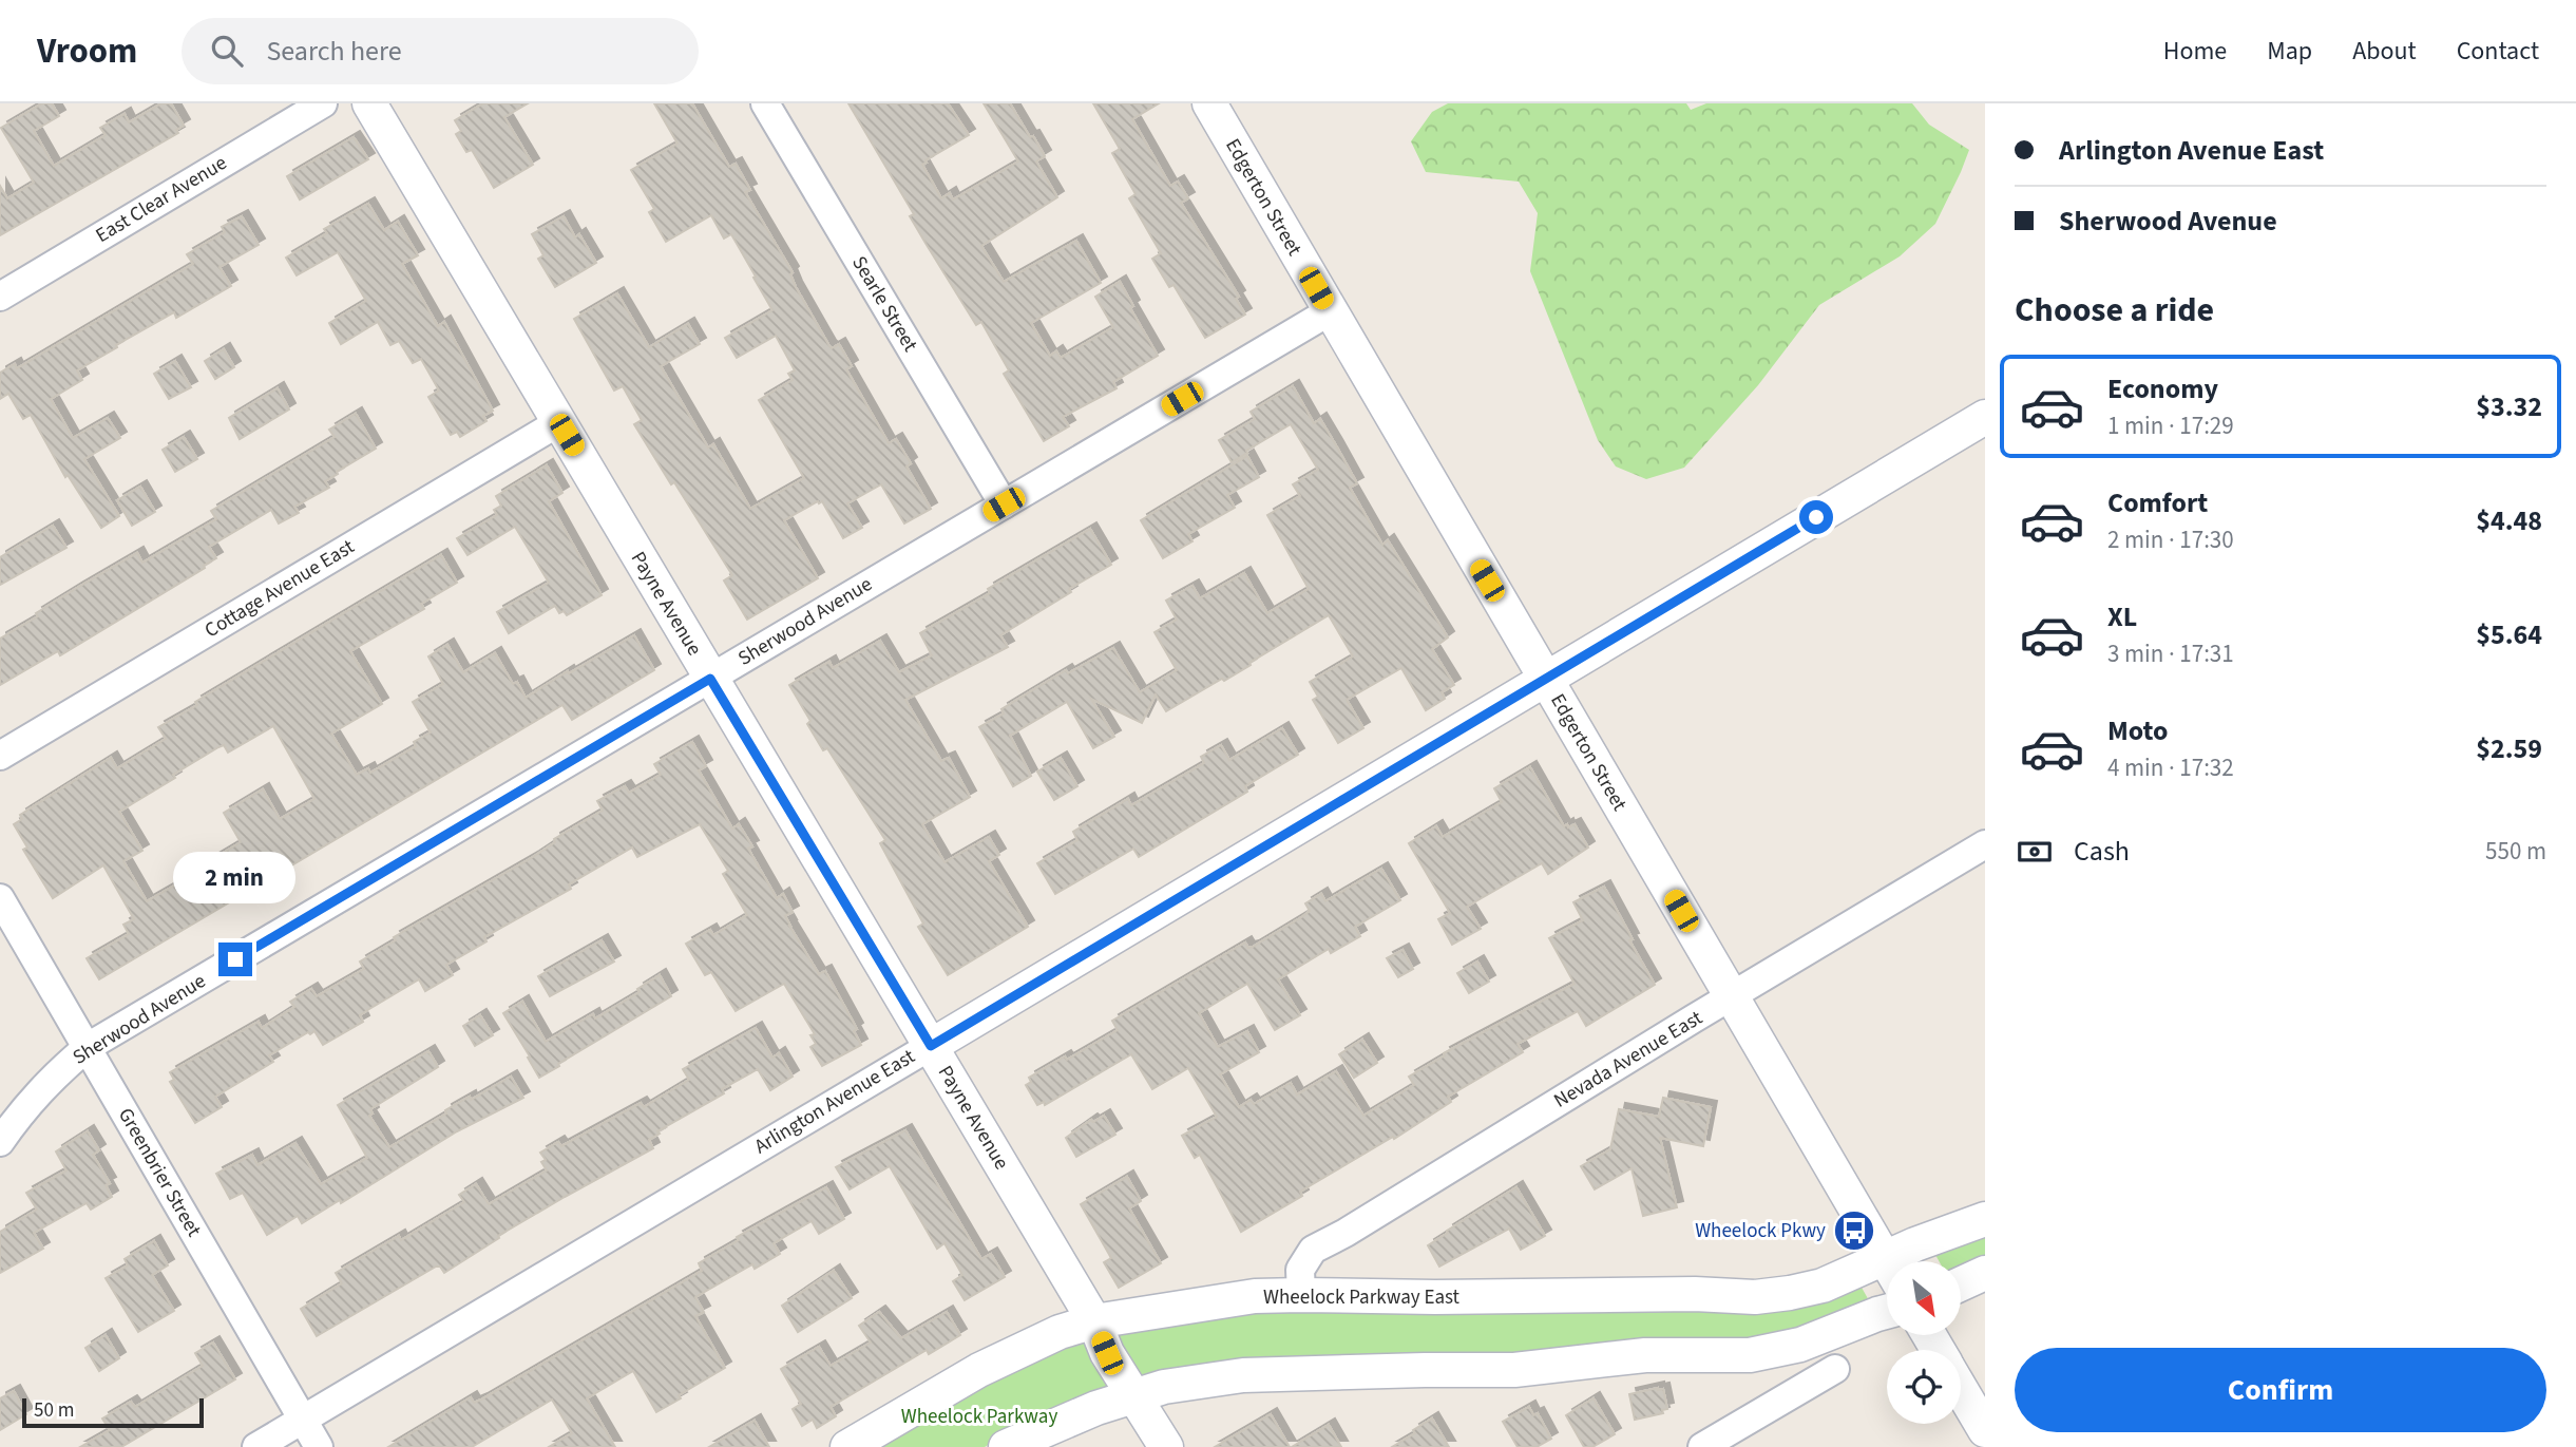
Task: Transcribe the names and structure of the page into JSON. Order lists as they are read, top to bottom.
{
  "streets": {
    "street": [
      "Edgerton Street",
      "East Clear Avenue",
      "Searle Street",
      "Cottage Avenue East",
      "Payne Avenue",
      "Sherwood Avenue",
      "Nevada Avenue East",
      "Arlington Avenue East",
      "Greenbrier Street",
      "Wheelock Parkway East"
    ]
  },
  "crossings": [
    ["Edgerton Street", "Sherwood Avenue"],
    ["Edgerton Street", "Nevada Avenue East"],
    ["Edgerton Street", "Arlington Avenue East"],
    ["Edgerton Street", "Wheelock Parkway East"],
    ["Searle Street", "Sherwood Avenue"],
    ["Cottage Avenue East", "Payne Avenue"],
    ["Payne Avenue", "Sherwood Avenue"],
    ["Payne Avenue", "Arlington Avenue East"],
    ["Payne Avenue", "Wheelock Parkway East"],
    ["Sherwood Avenue", "Greenbrier Street"],
    ["Nevada Avenue East", "Wheelock Parkway East"],
    ["Arlington Avenue East", "Greenbrier Street"]
  ],
  "parks": ["Wheelock Parkway"],
  "places": {
    "bus stop": ["Wheelock Pkwy"]
  },
  "scale_bar": "50 m",
  "north": "bottom right",
  "page": {
    "header": "Vroom",
    "search": "Search here",
    "nav": [
      "Home",
      "Map",
      "About",
      "Contact"
    ],
    "banner": ["Arlington Avenue East", "Sherwood Avenue"],
    "heading": "Choose a ride",
    "list": [
      {
        "name": "Economy",
        "note": "1 min · 17:29",
        "value": "$3.32"
      },
      {
        "name": "Comfort",
        "note": "2 min · 17:30",
        "value": "$4.48"
      },
      {
        "name": "XL",
        "note": "3 min · 17:31",
        "value": "$5.64"
      },
      {
        "name": "Moto",
        "note": "4 min · 17:32",
        "value": "$2.59"
      }
    ],
    "pay": ["Cash", "550 m"],
    "bubble": "2 min",
    "buttons": "Confirm",
    "scale": "50 m"
  }
}
